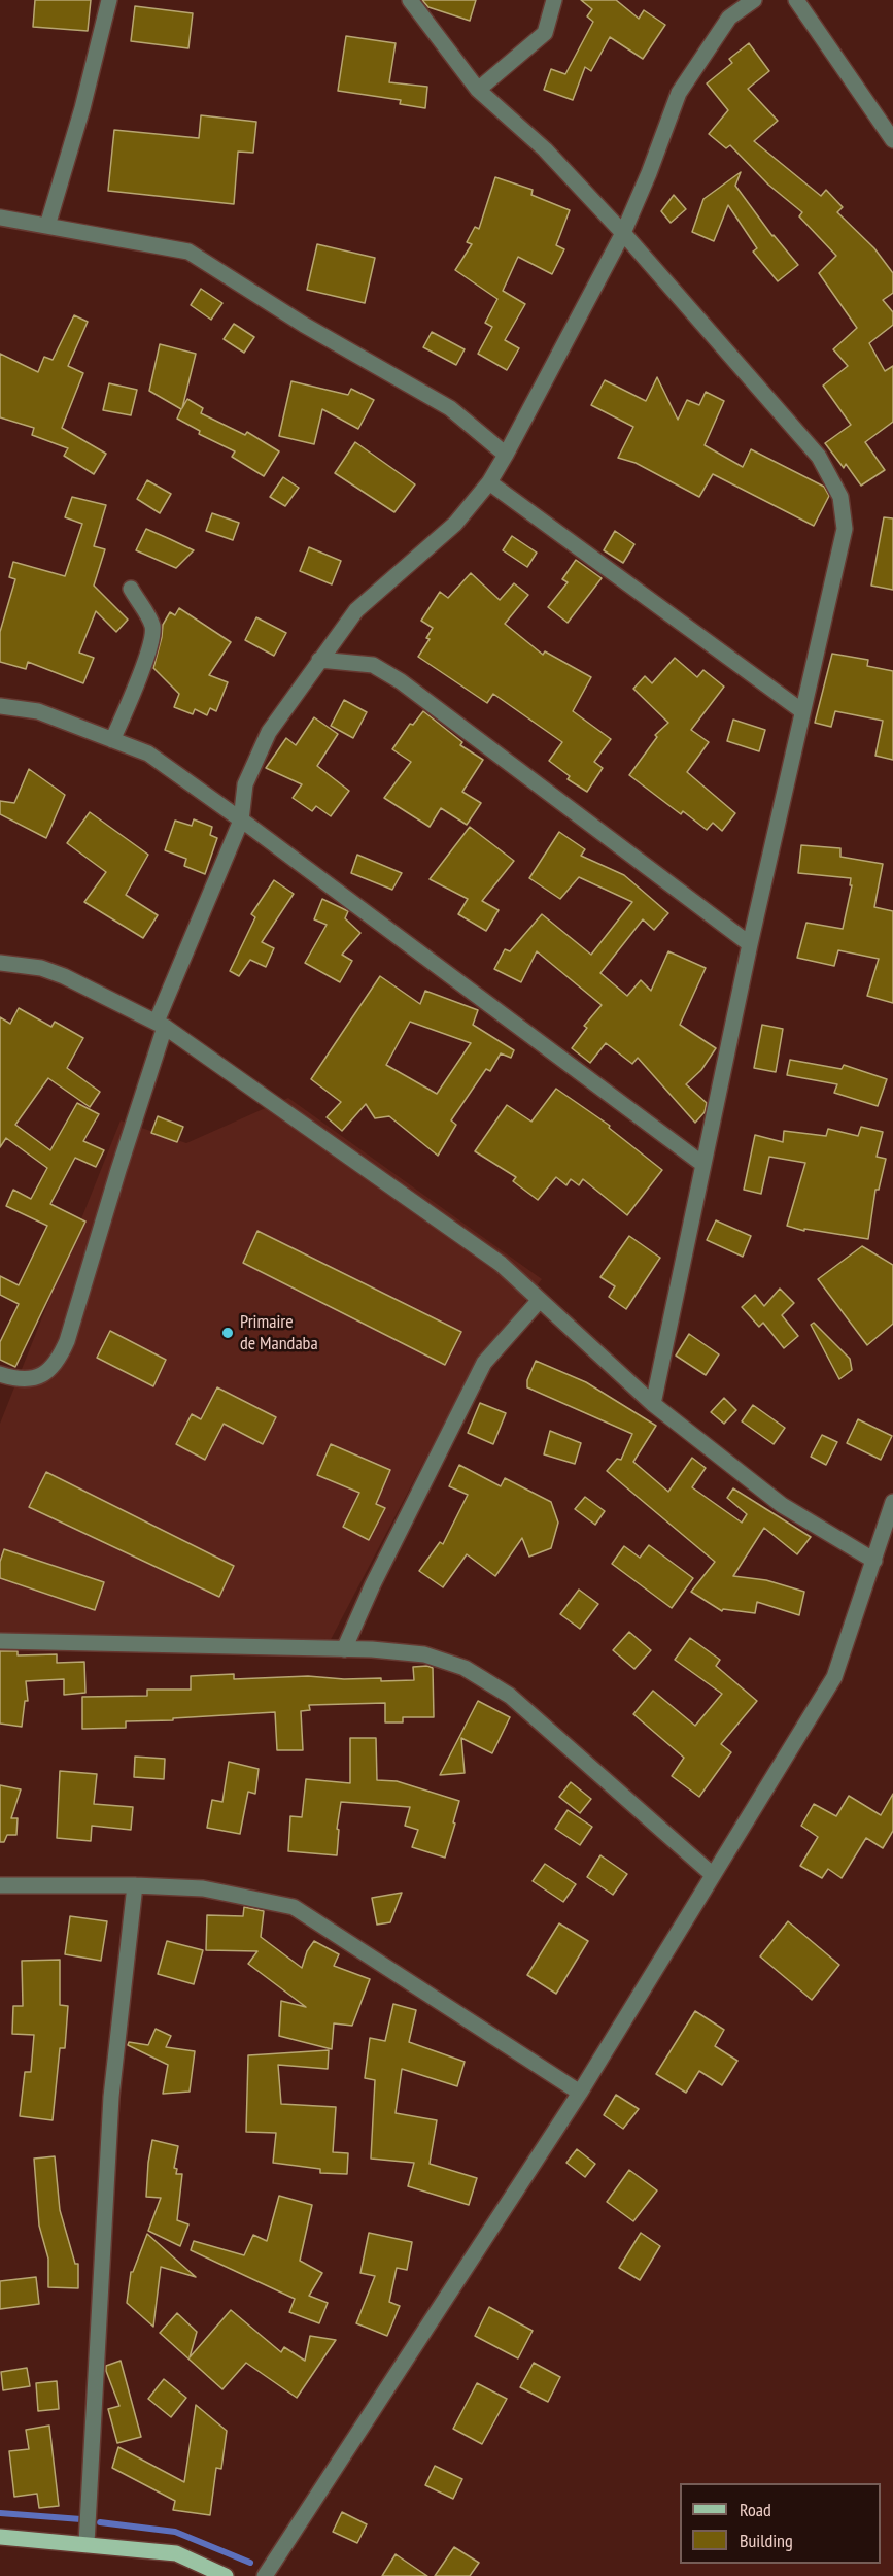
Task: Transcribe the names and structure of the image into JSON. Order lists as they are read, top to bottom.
{
  "places": ["Primaire de Mandaba"],
  "legend": ["Road", "Building"]
}
